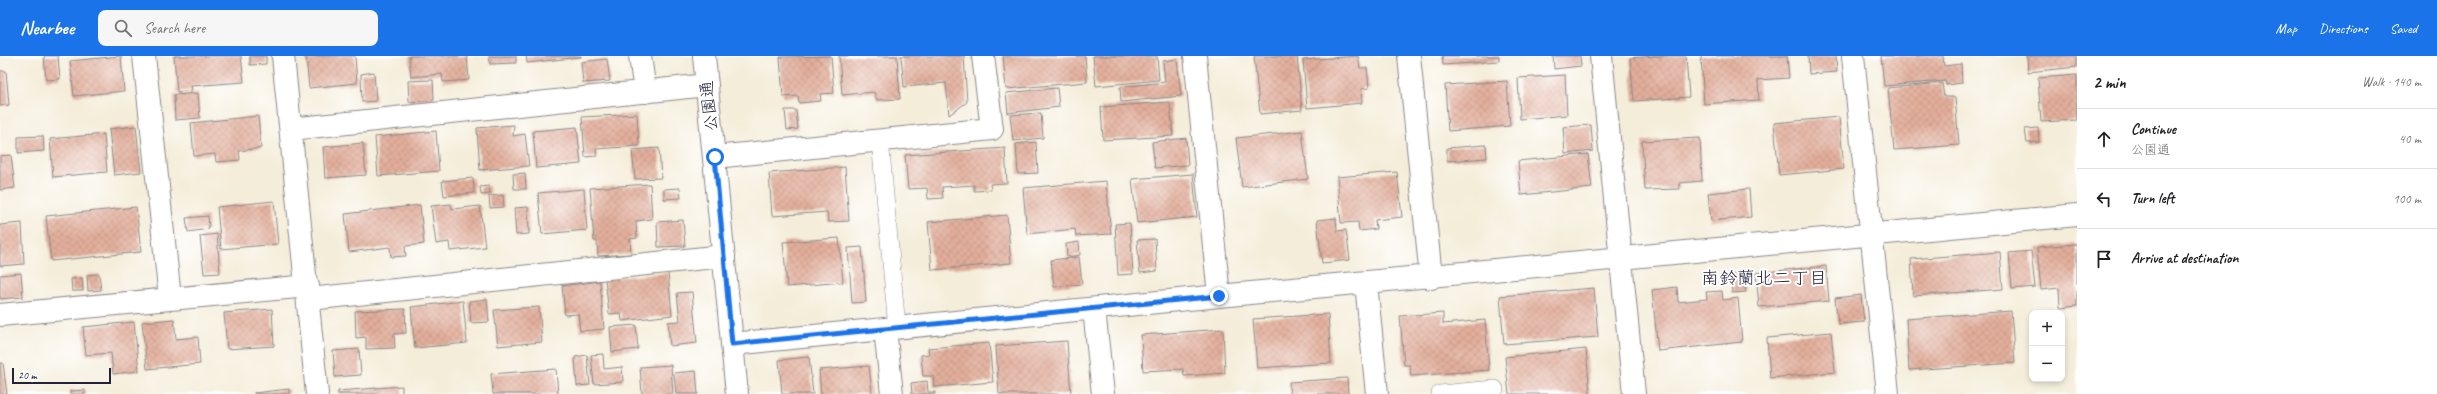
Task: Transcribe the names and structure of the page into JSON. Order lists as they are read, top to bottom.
{
  "streets": {
    "street": ["公園通"]
  },
  "districts": ["南鈴蘭北二丁目"],
  "scale_bar": "20 m",
  "page": {
    "header": "Nearbee",
    "search": "Search here",
    "nav": ["Map", "Directions", "Saved"],
    "heading": ["2 min", "Walk · 140 m"],
    "list": [
      ["Continue", "公園通", "40 m"],
      ["Turn left", "100 m"],
      "Arrive at destination"
    ],
    "map_buttons": ["+", "−"],
    "scale": "20 m"
  }
}
